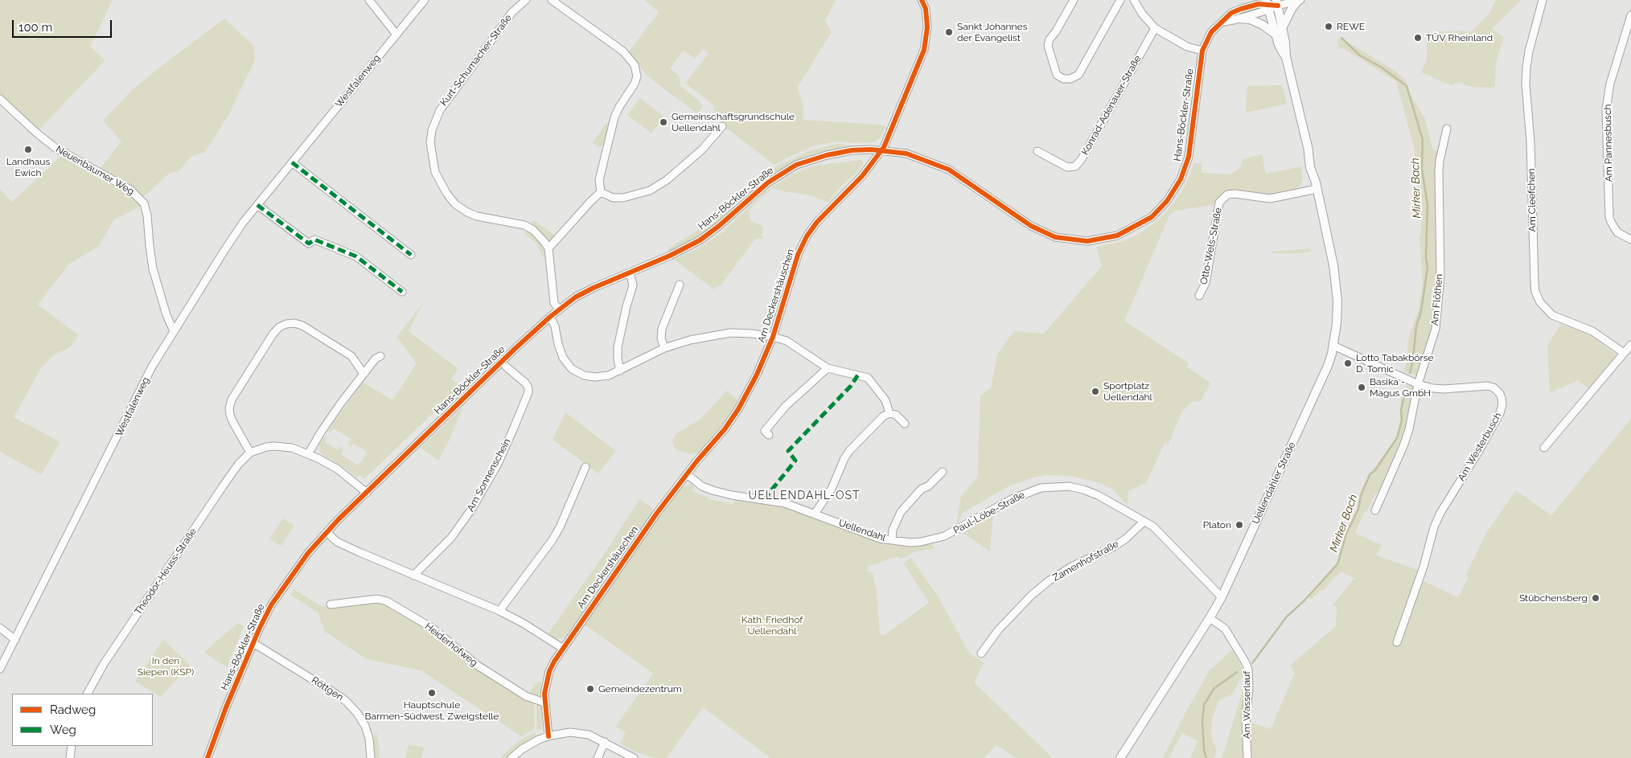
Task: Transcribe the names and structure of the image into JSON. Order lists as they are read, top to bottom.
{
  "streets": {
    "main road": ["Uellendahler Straße"],
    "street": [
      "Kurt-Schumacher-Straße",
      "Westfalenweg",
      "Konrad-Adenauer-Straße",
      "Hans-Böckler-Straße",
      "Am Pannesbusch",
      "Neuenbaumer Weg",
      "Am Cleefchen",
      "Otto-Wels-Straße",
      "Am Deckershäuschen",
      "Am Flöthen",
      "Am Westerbusch",
      "Am Sonnenschein",
      "Paul-Löbe-Straße",
      "Uellendahl",
      "Zamenhofstraße",
      "Theodor-Heuss-Straße",
      "Heiderhofweg",
      "Röttgen",
      "Am Wasserlauf"
    ]
  },
  "crossings": [
    ["Westfalenweg", "Neuenbaumer Weg"],
    ["Hans-Böckler-Straße", "Am Deckershäuschen"],
    ["Hans-Böckler-Straße", "Uellendahler Straße"],
    ["Hans-Böckler-Straße", "Theodor-Heuss-Straße"],
    ["Hans-Böckler-Straße", "Röttgen"],
    ["Otto-Wels-Straße", "Uellendahler Straße"],
    ["Am Deckershäuschen", "Uellendahl"],
    ["Am Deckershäuschen", "Heiderhofweg"],
    ["Am Flöthen", "Am Westerbusch"],
    ["Am Westerbusch", "Uellendahler Straße"],
    ["Uellendahler Straße", "Paul-Löbe-Straße"],
    ["Uellendahler Straße", "Am Wasserlauf"],
    ["Paul-Löbe-Straße", "Uellendahl"],
    ["Paul-Löbe-Straße", "Zamenhofstraße"]
  ],
  "districts": ["UELLENDAHL-OST"],
  "water": ["Mirker Bach"],
  "parks": ["Kath. Friedhof Uellendahl", "In den Siepen (KSP)"],
  "places": [
    "REWE",
    "Sankt Johannes der Evangelist",
    "TÜV Rheinland",
    "Gemeinschaftsgrundschule Uellendahl",
    "Landhaus Ewich",
    "Lotto Tabakbörse D. Tomic",
    "Basika - Magus GmbH",
    "Sportplatz Uellendahl",
    "Platon",
    "Stübchensberg",
    "Gemeindezentrum",
    "Hauptschule Barmen-Südwest, Zweigstelle"
  ],
  "legend": ["Radweg", "Weg"],
  "scale_bar": "100 m"
}
